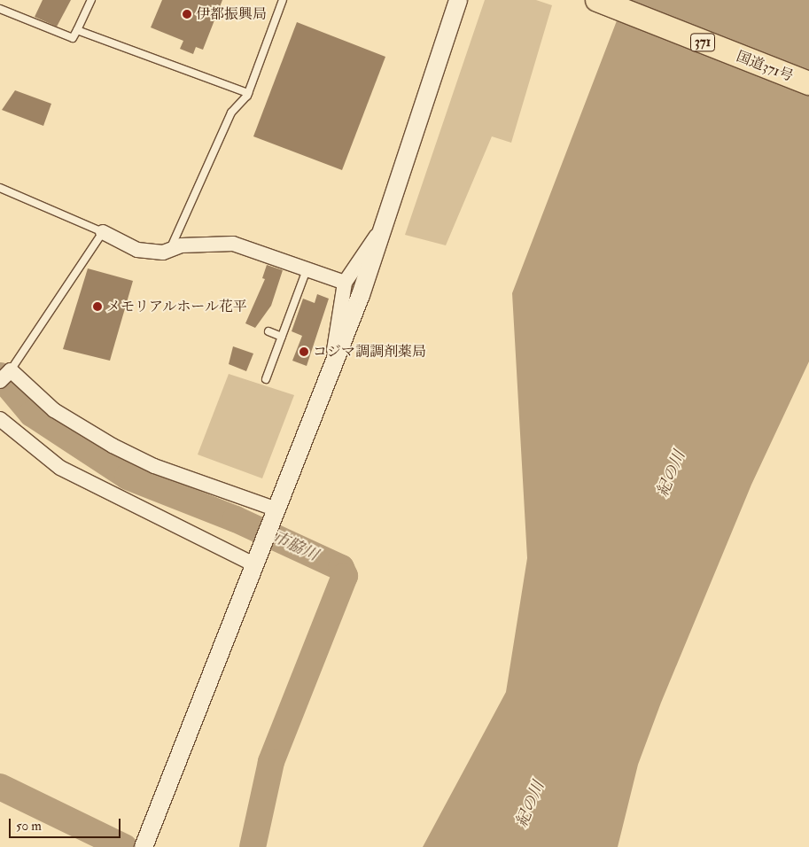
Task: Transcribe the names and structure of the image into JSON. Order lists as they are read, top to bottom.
{
  "streets": {
    "highway": ["371", "国道371号"]
  },
  "water": ["紀の川", "市脇川"],
  "places": ["伊都振興局", "メモリアルホール花平", "コジマ調調剤薬局"],
  "scale_bar": "50 m"
}
